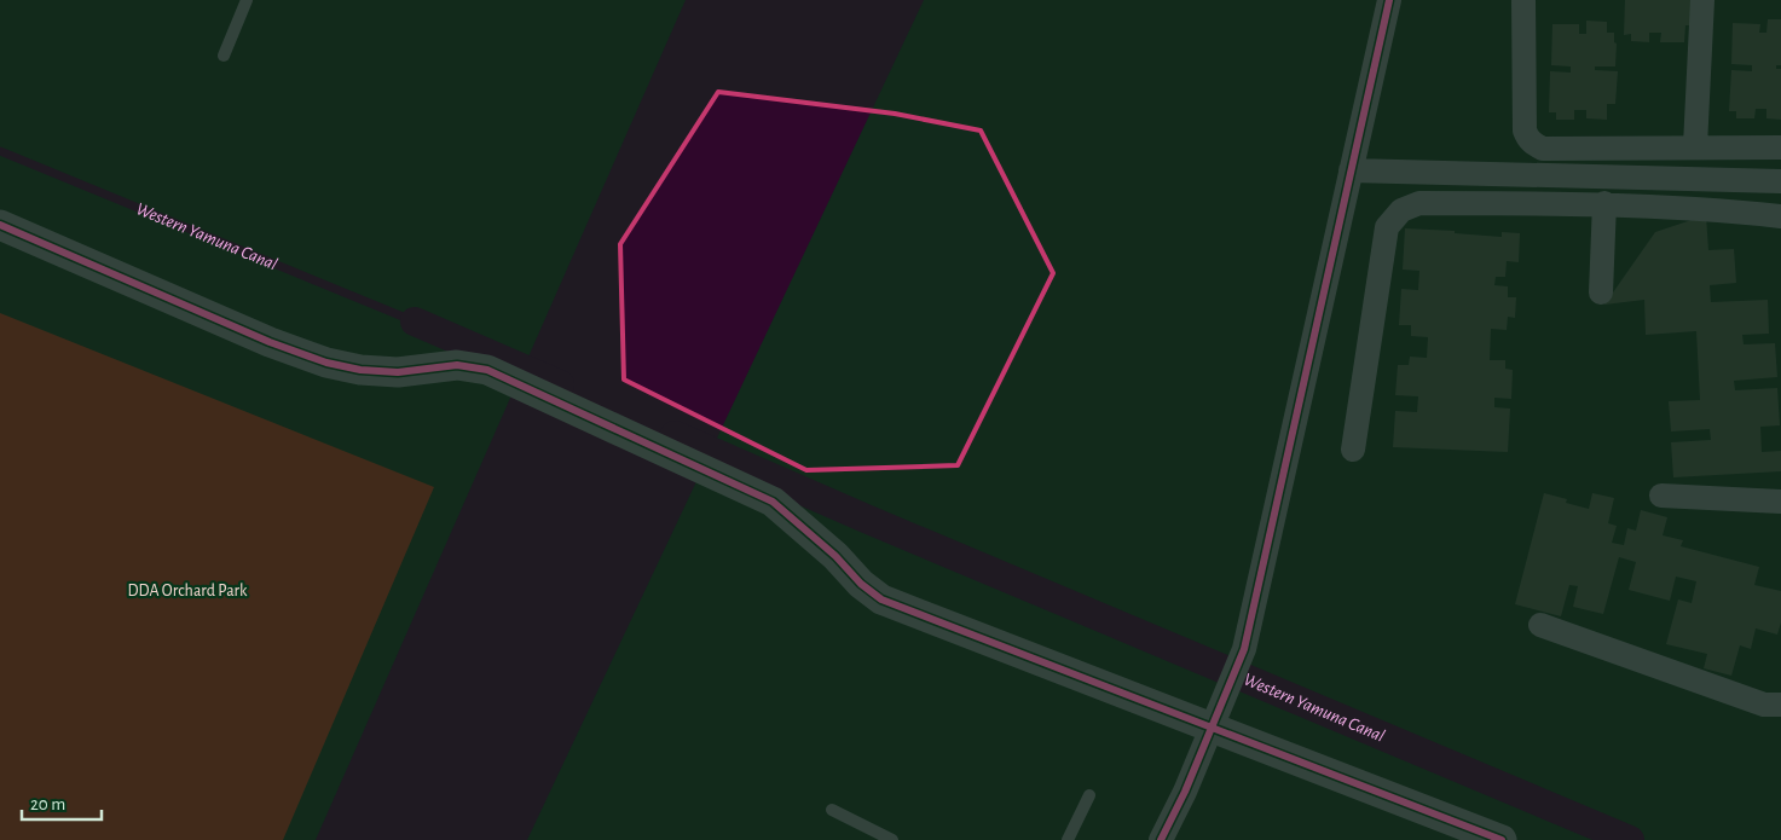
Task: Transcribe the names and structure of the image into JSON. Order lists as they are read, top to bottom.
{
  "water": ["Western Yamuna Canal"],
  "parks": ["DDA Orchard Park"],
  "scale_bar": "20 m"
}
